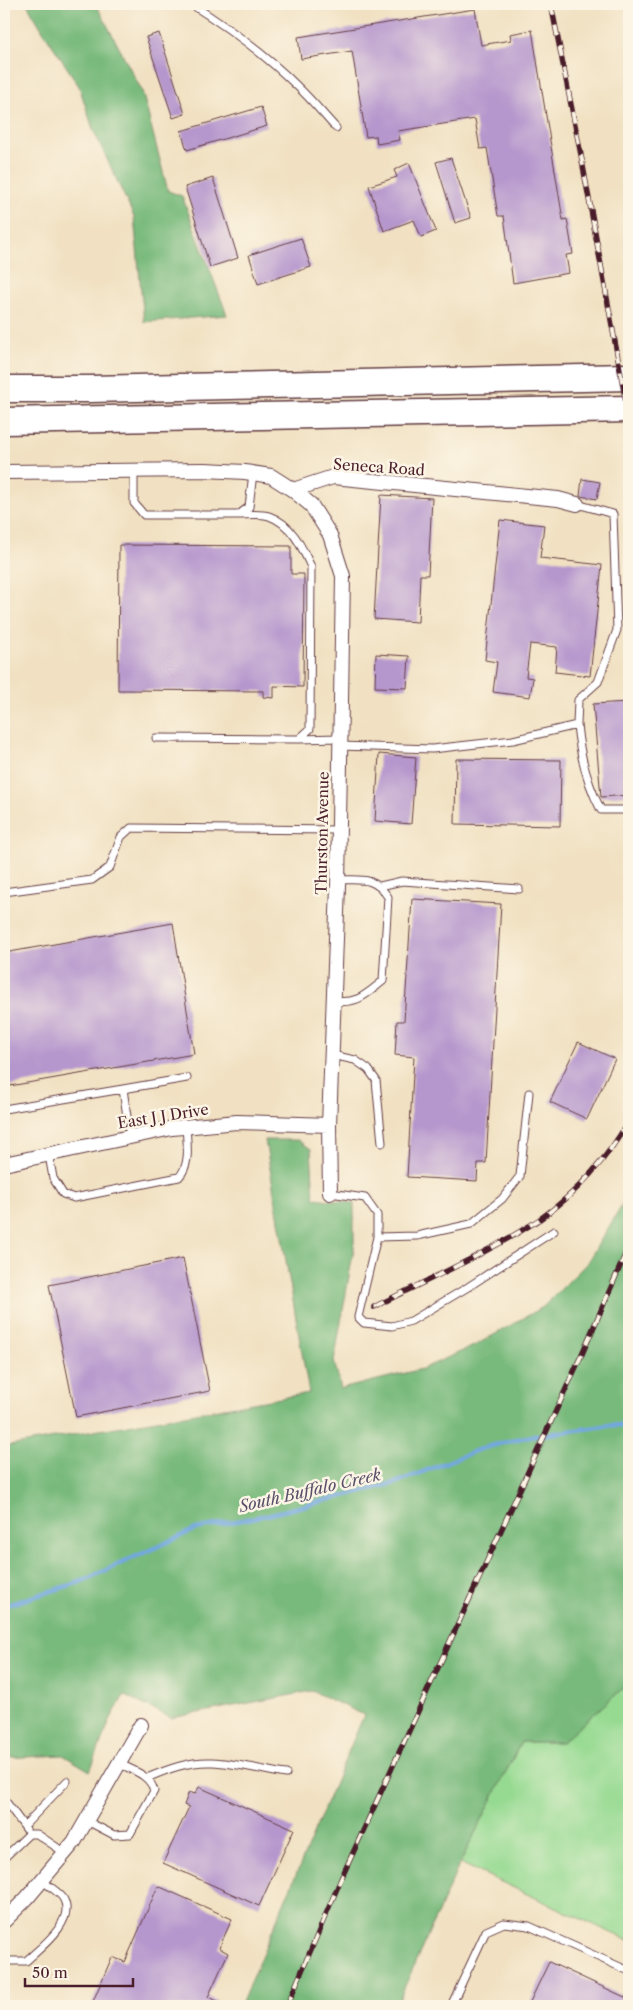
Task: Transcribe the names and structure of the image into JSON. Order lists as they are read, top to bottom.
{
  "streets": {
    "street": ["Seneca Road", "Thurston Avenue", "East J J Drive"]
  },
  "crossings": [
    ["Seneca Road", "Thurston Avenue"],
    ["Thurston Avenue", "East J J Drive"]
  ],
  "water": ["South Buffalo Creek"],
  "scale_bar": "50 m"
}
